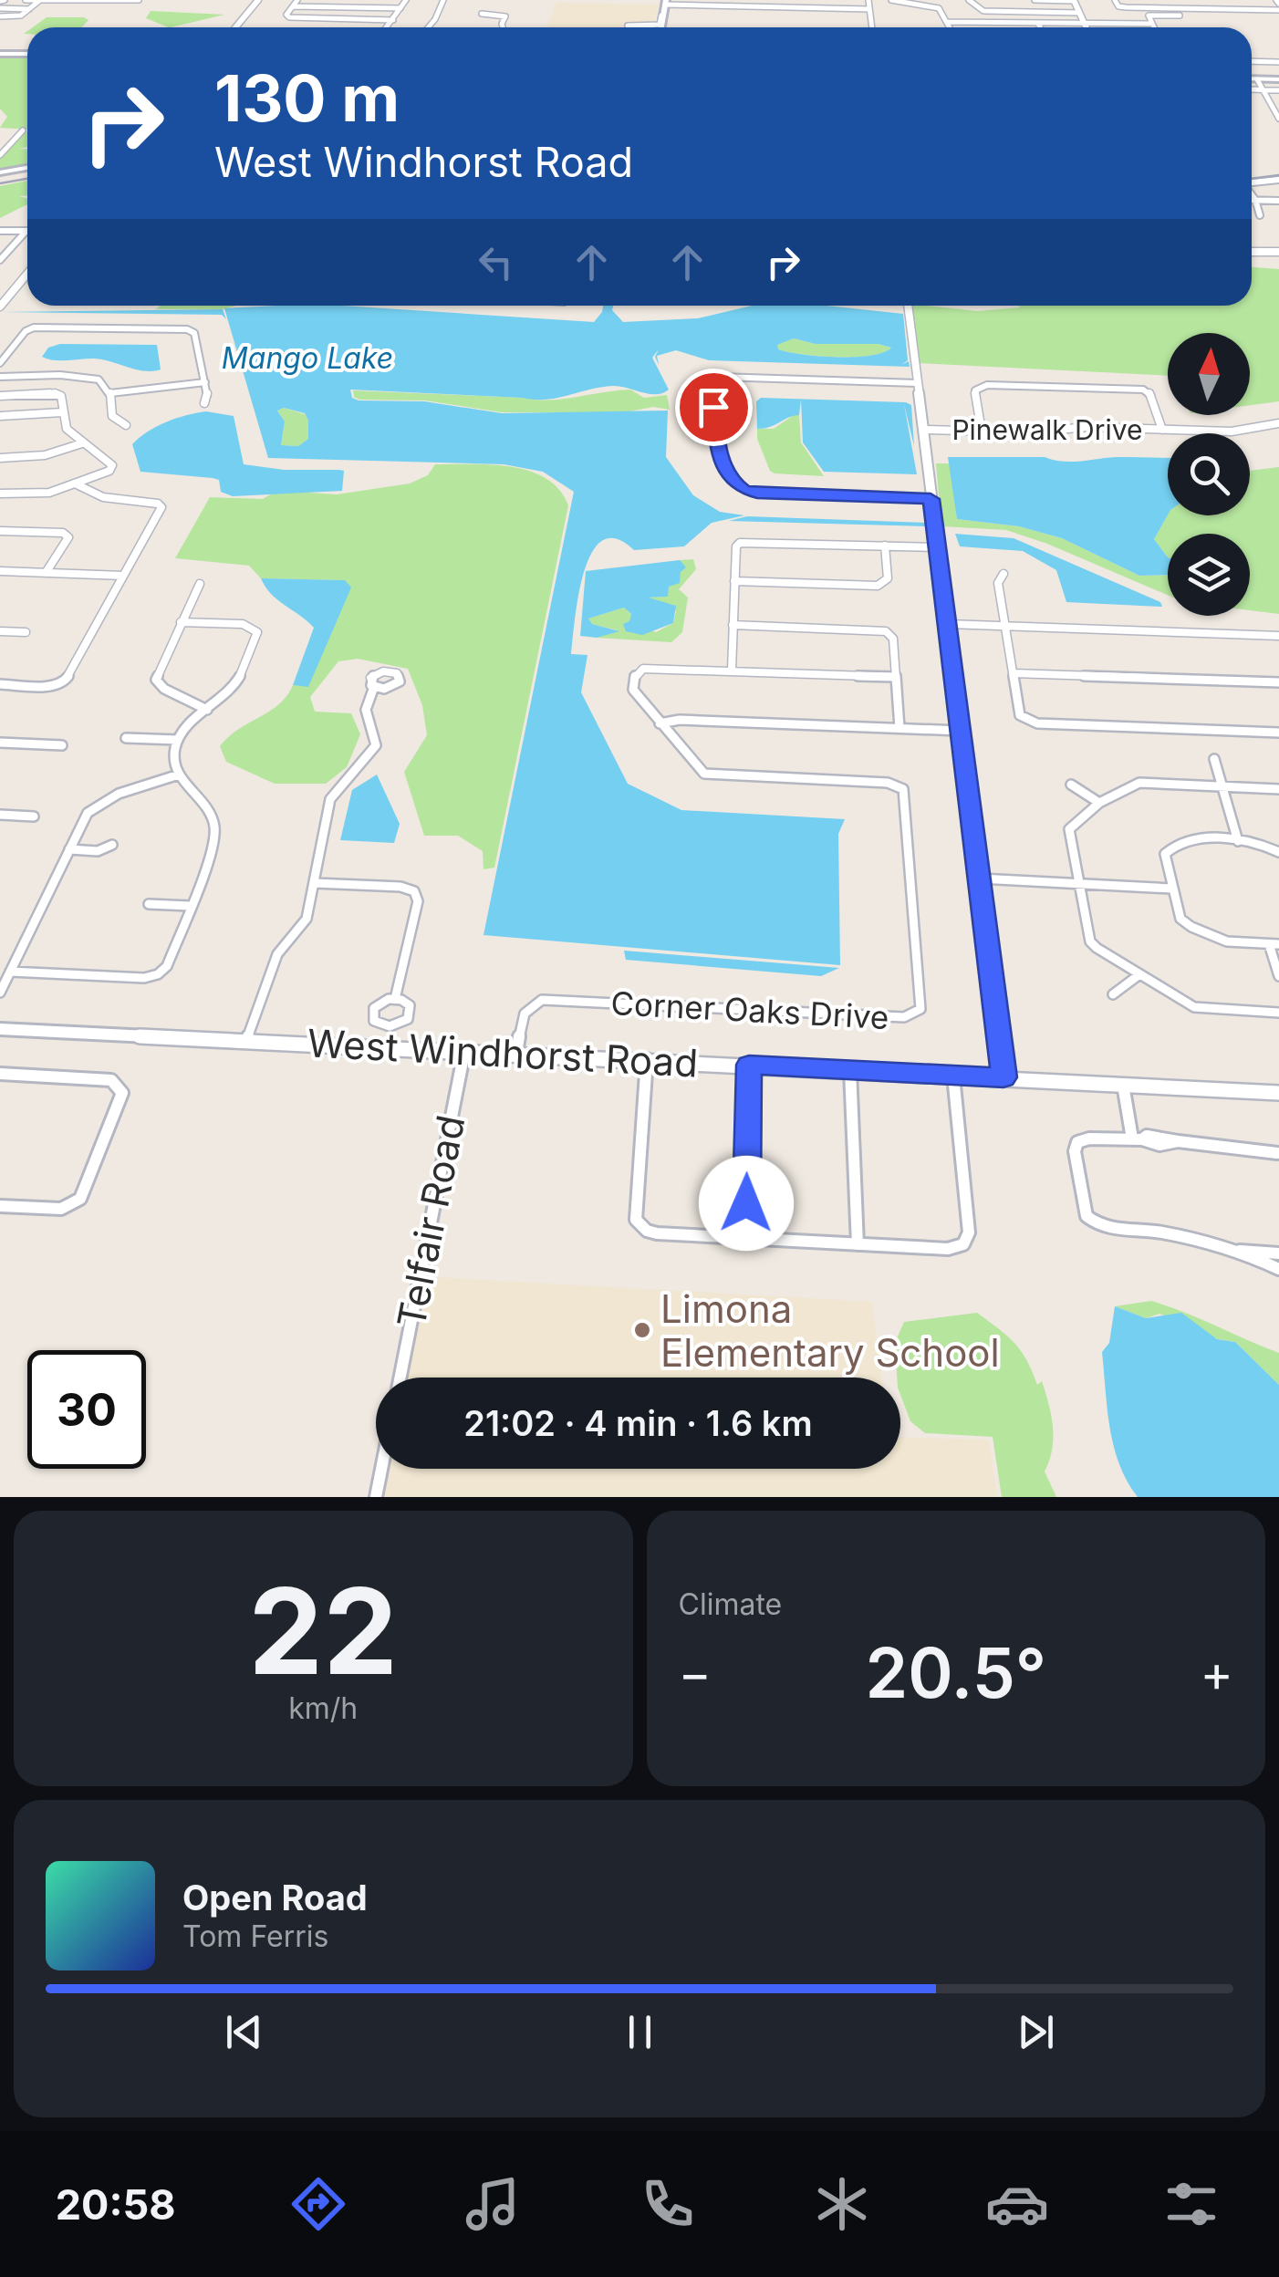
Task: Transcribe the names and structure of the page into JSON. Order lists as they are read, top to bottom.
{
  "streets": {
    "street": [
      "Pinewalk Drive",
      "Corner Oaks Drive",
      "West Windhorst Road",
      "Telfair Road"
    ]
  },
  "crossings": [
    ["Corner Oaks Drive", "West Windhorst Road"],
    ["West Windhorst Road", "Telfair Road"]
  ],
  "water": ["Mango Lake"],
  "places": ["Limona Elementary School"],
  "north": "top",
  "page": {
    "turn": ["130 m", "West Windhorst Road"],
    "limit": "30",
    "trip": "21:02 · 4 min · 1.6 km",
    "tile": [
      ["22", "km/h"],
      "Climate"
    ],
    "heat": ["−", "20.5°", "+"],
    "song": ["Open Road", "Tom Ferris"],
    "tabs": "20:58"
  }
}
